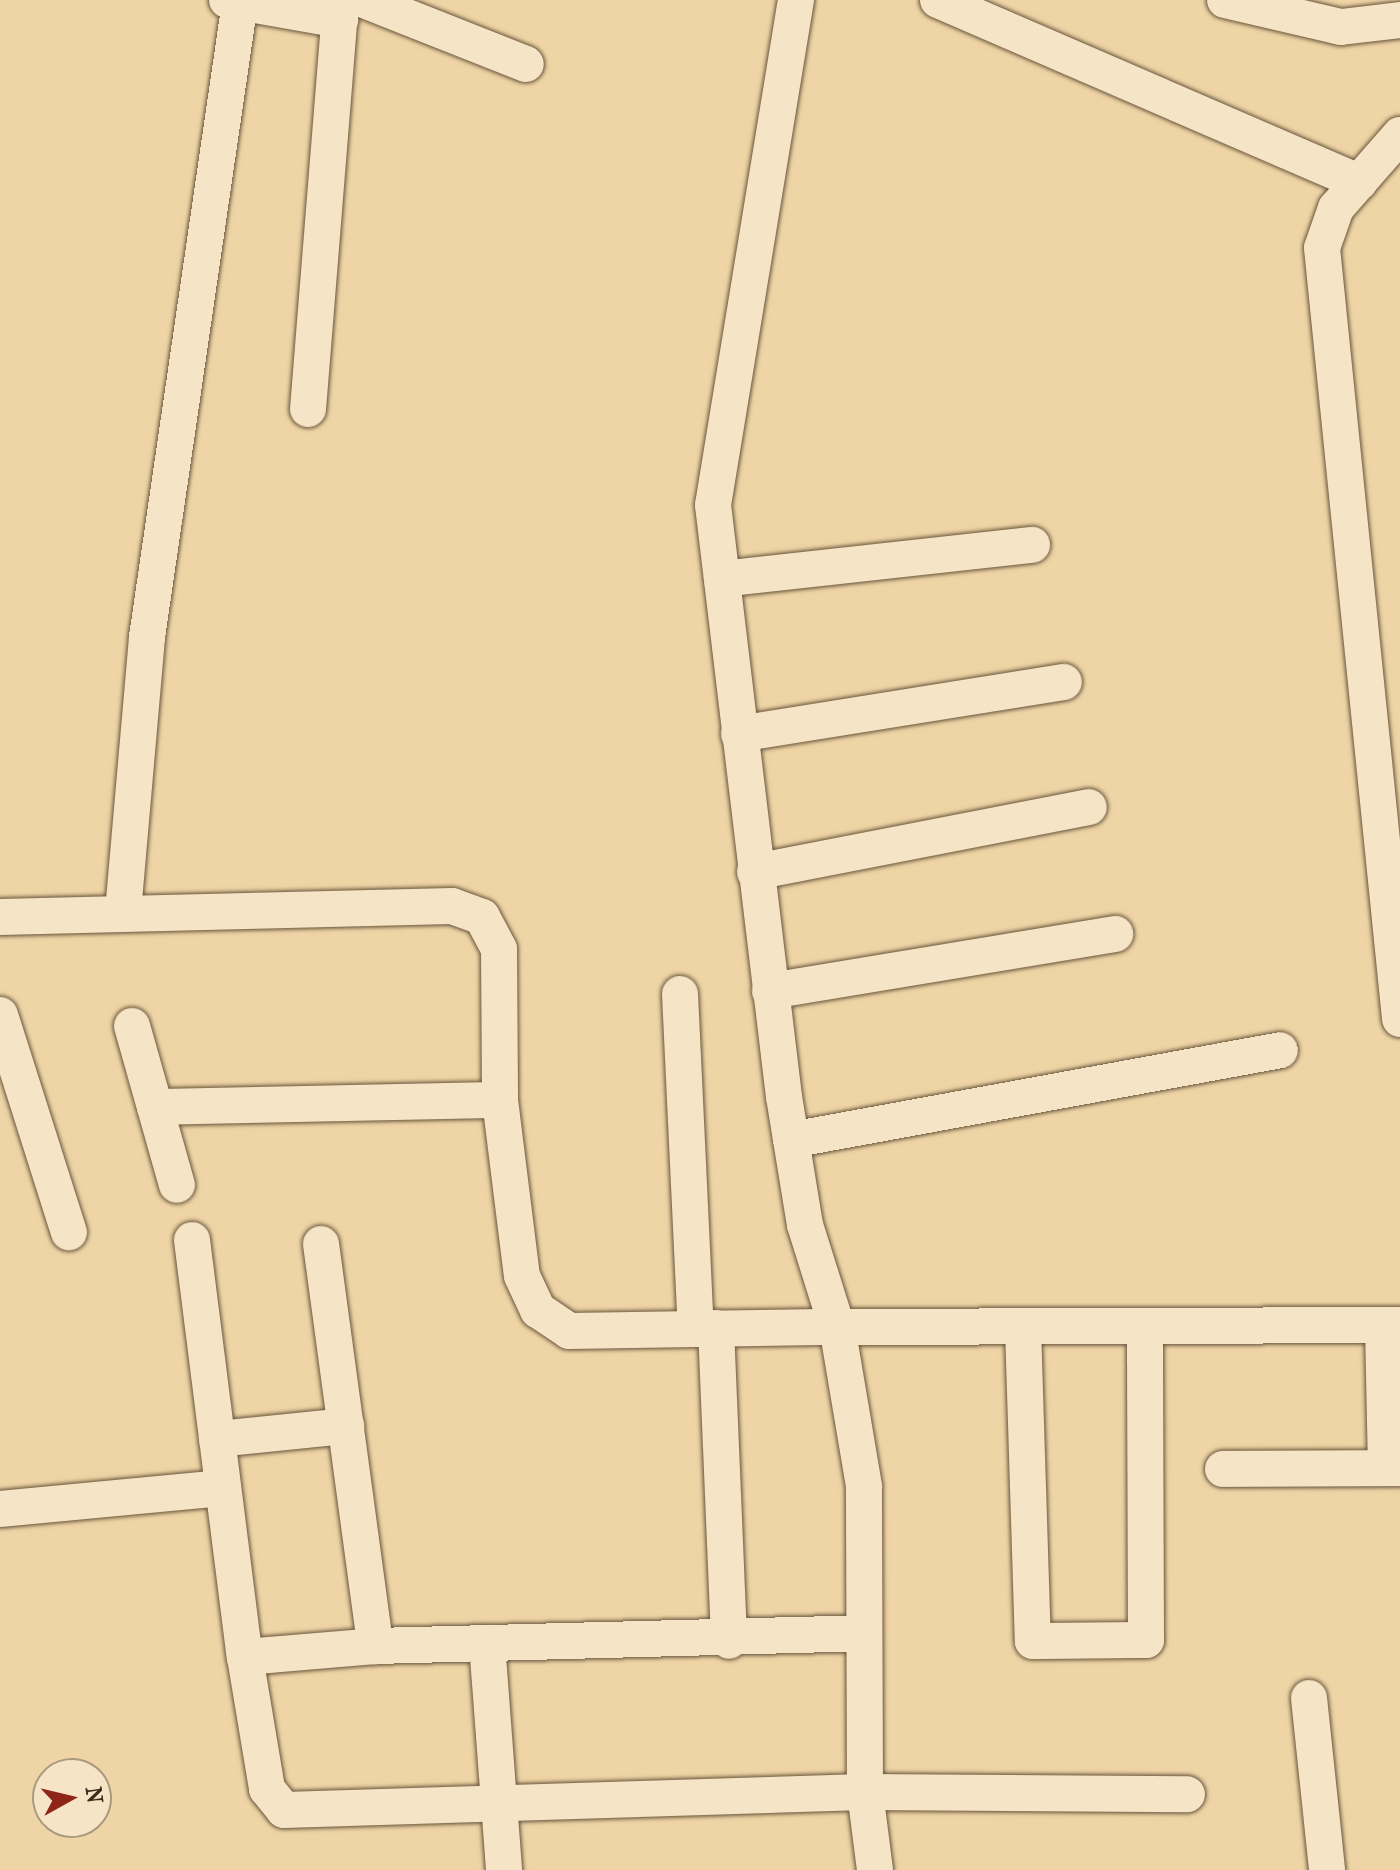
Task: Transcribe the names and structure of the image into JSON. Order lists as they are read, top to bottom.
{
  "north": "right"
}
